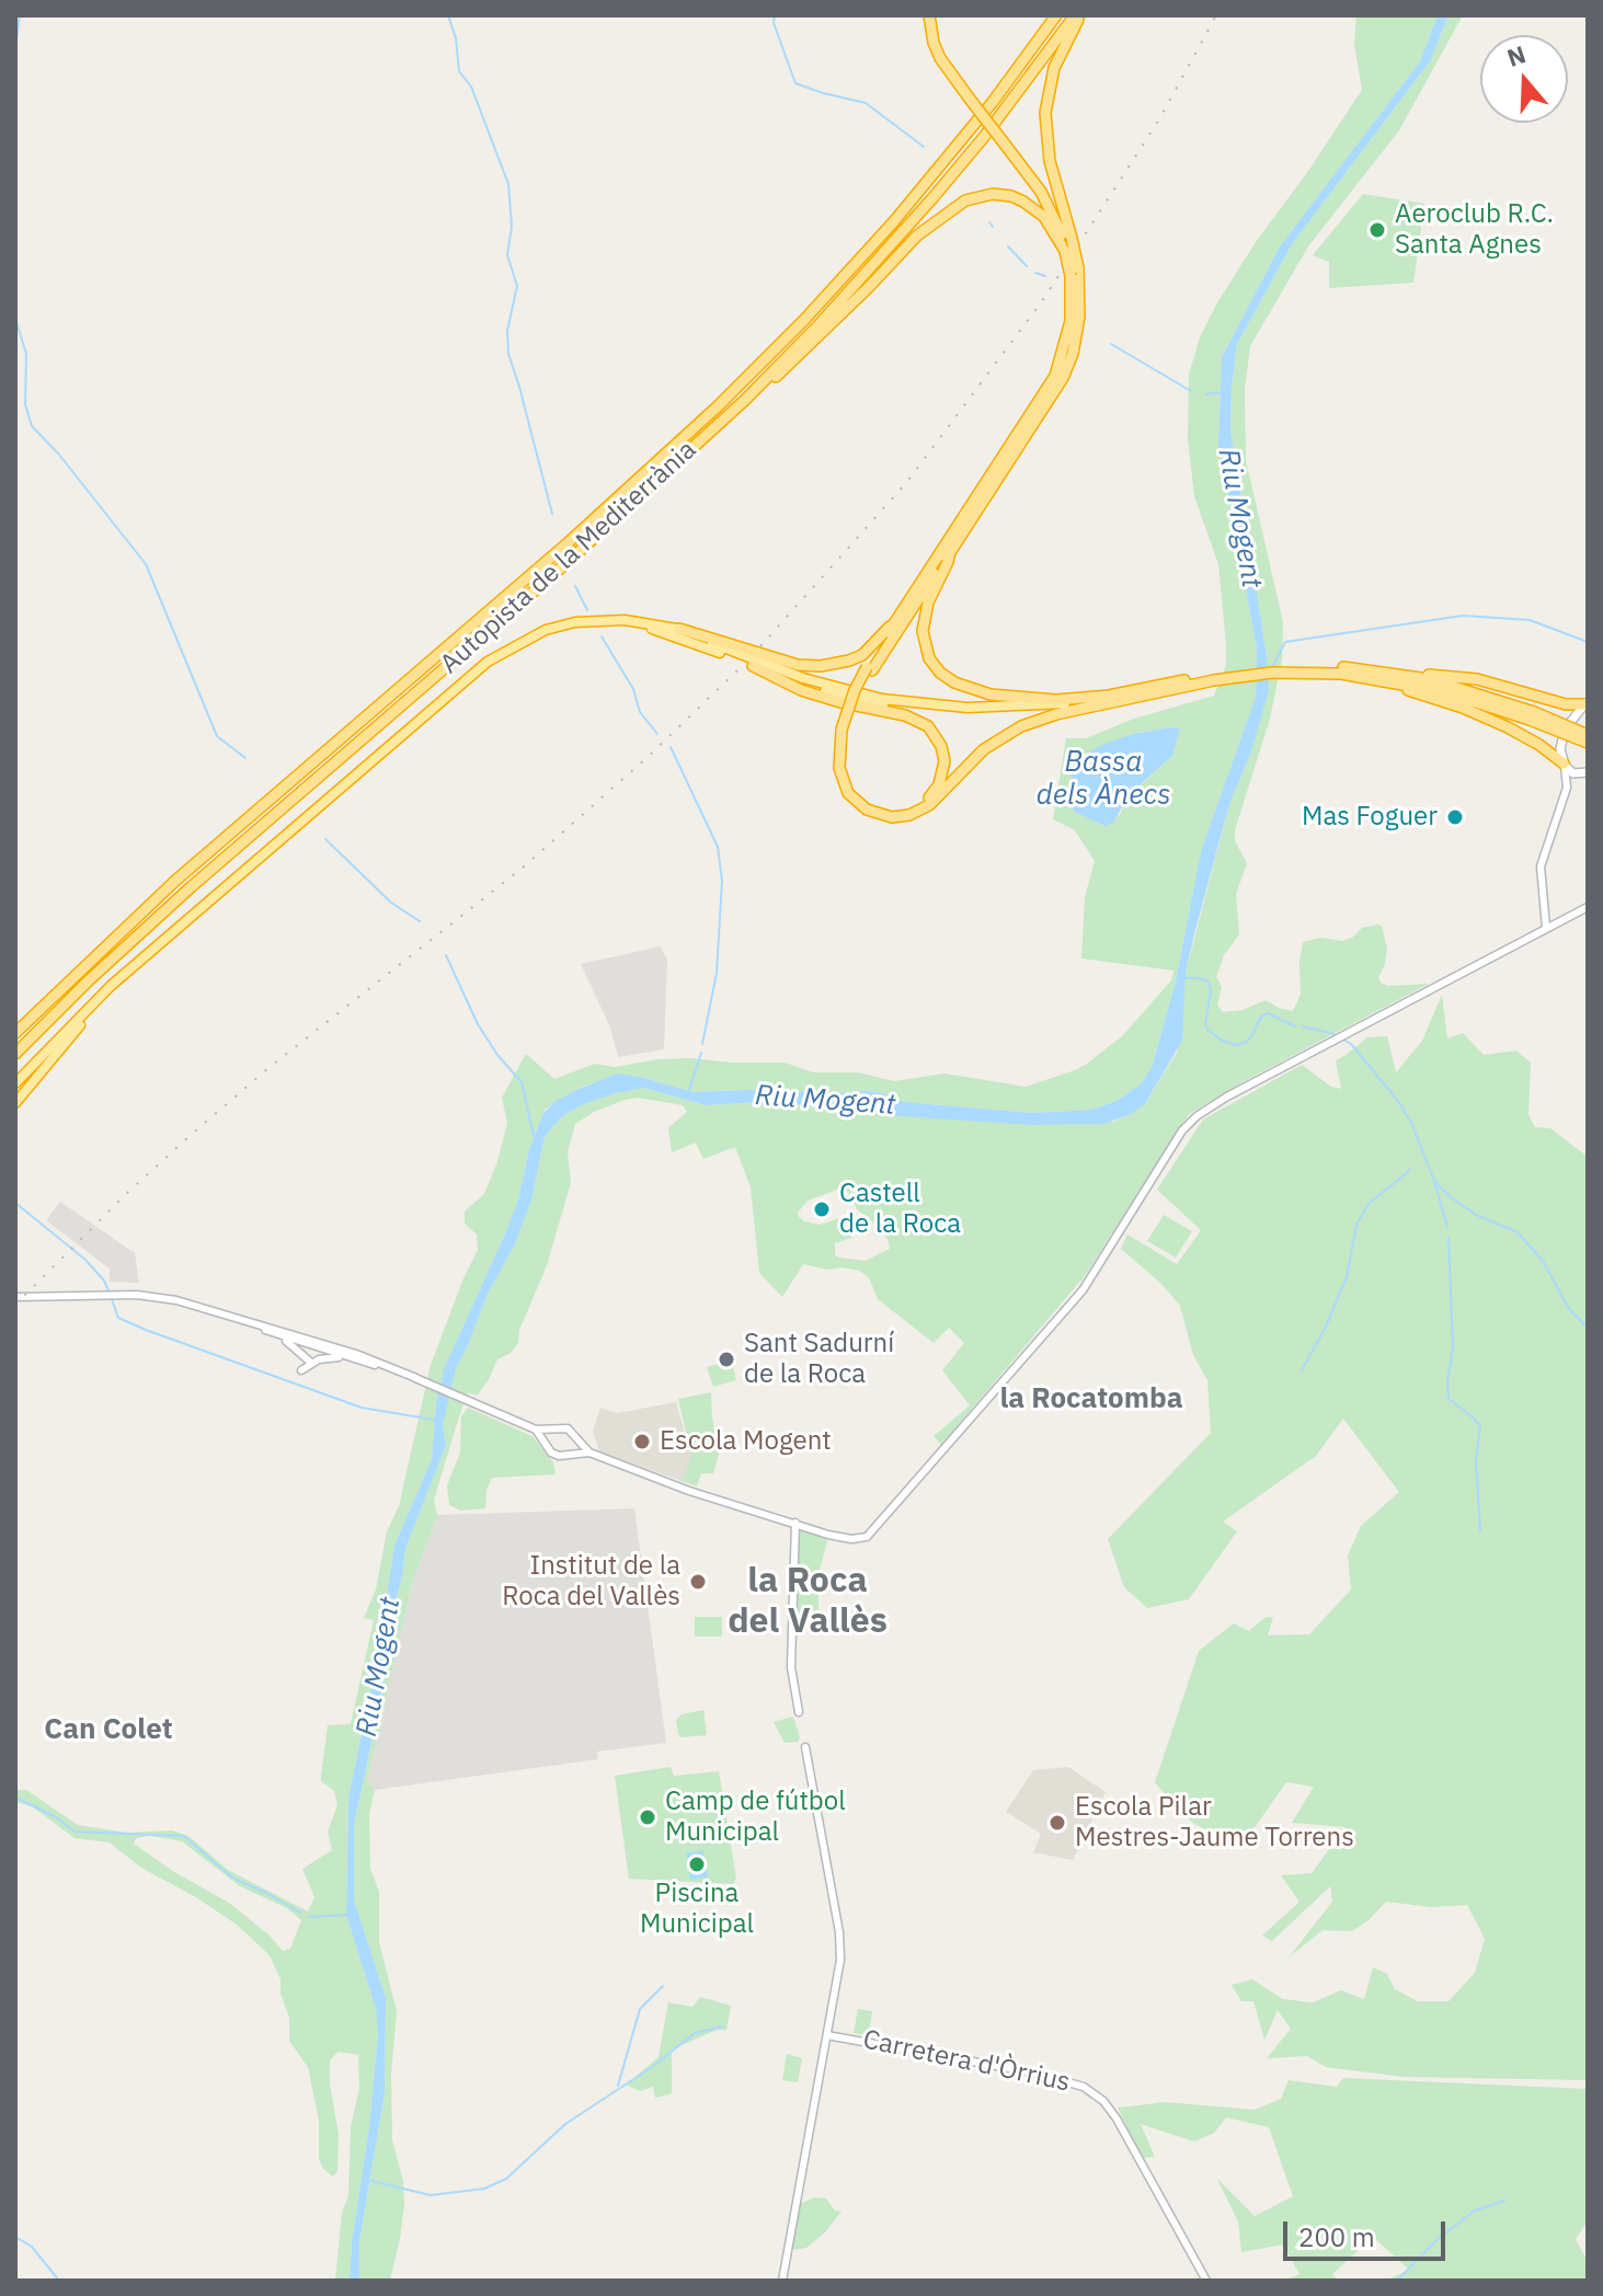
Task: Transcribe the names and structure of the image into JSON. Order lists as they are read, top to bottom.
{
  "streets": {
    "highway": ["Autopista de la Mediterrània"],
    "street": ["Carretera d'Òrrius"]
  },
  "districts": ["la Rocatomba", "la Roca del Vallès", "Can Colet"],
  "water": ["Riu Mogent", "Bassa dels Ànecs"],
  "places": [
    "Aeroclub R.C. Santa Agnes",
    "Mas Foguer",
    "Castell de la Roca",
    "Sant Sadurní de la Roca",
    "Escola Mogent",
    "Institut de la Roca del Vallès",
    "Camp de fútbol Municipal",
    "Escola Pilar Mestres-Jaume Torrens",
    "Piscina Municipal"
  ],
  "scale_bar": "200 m",
  "north": "top"
}
